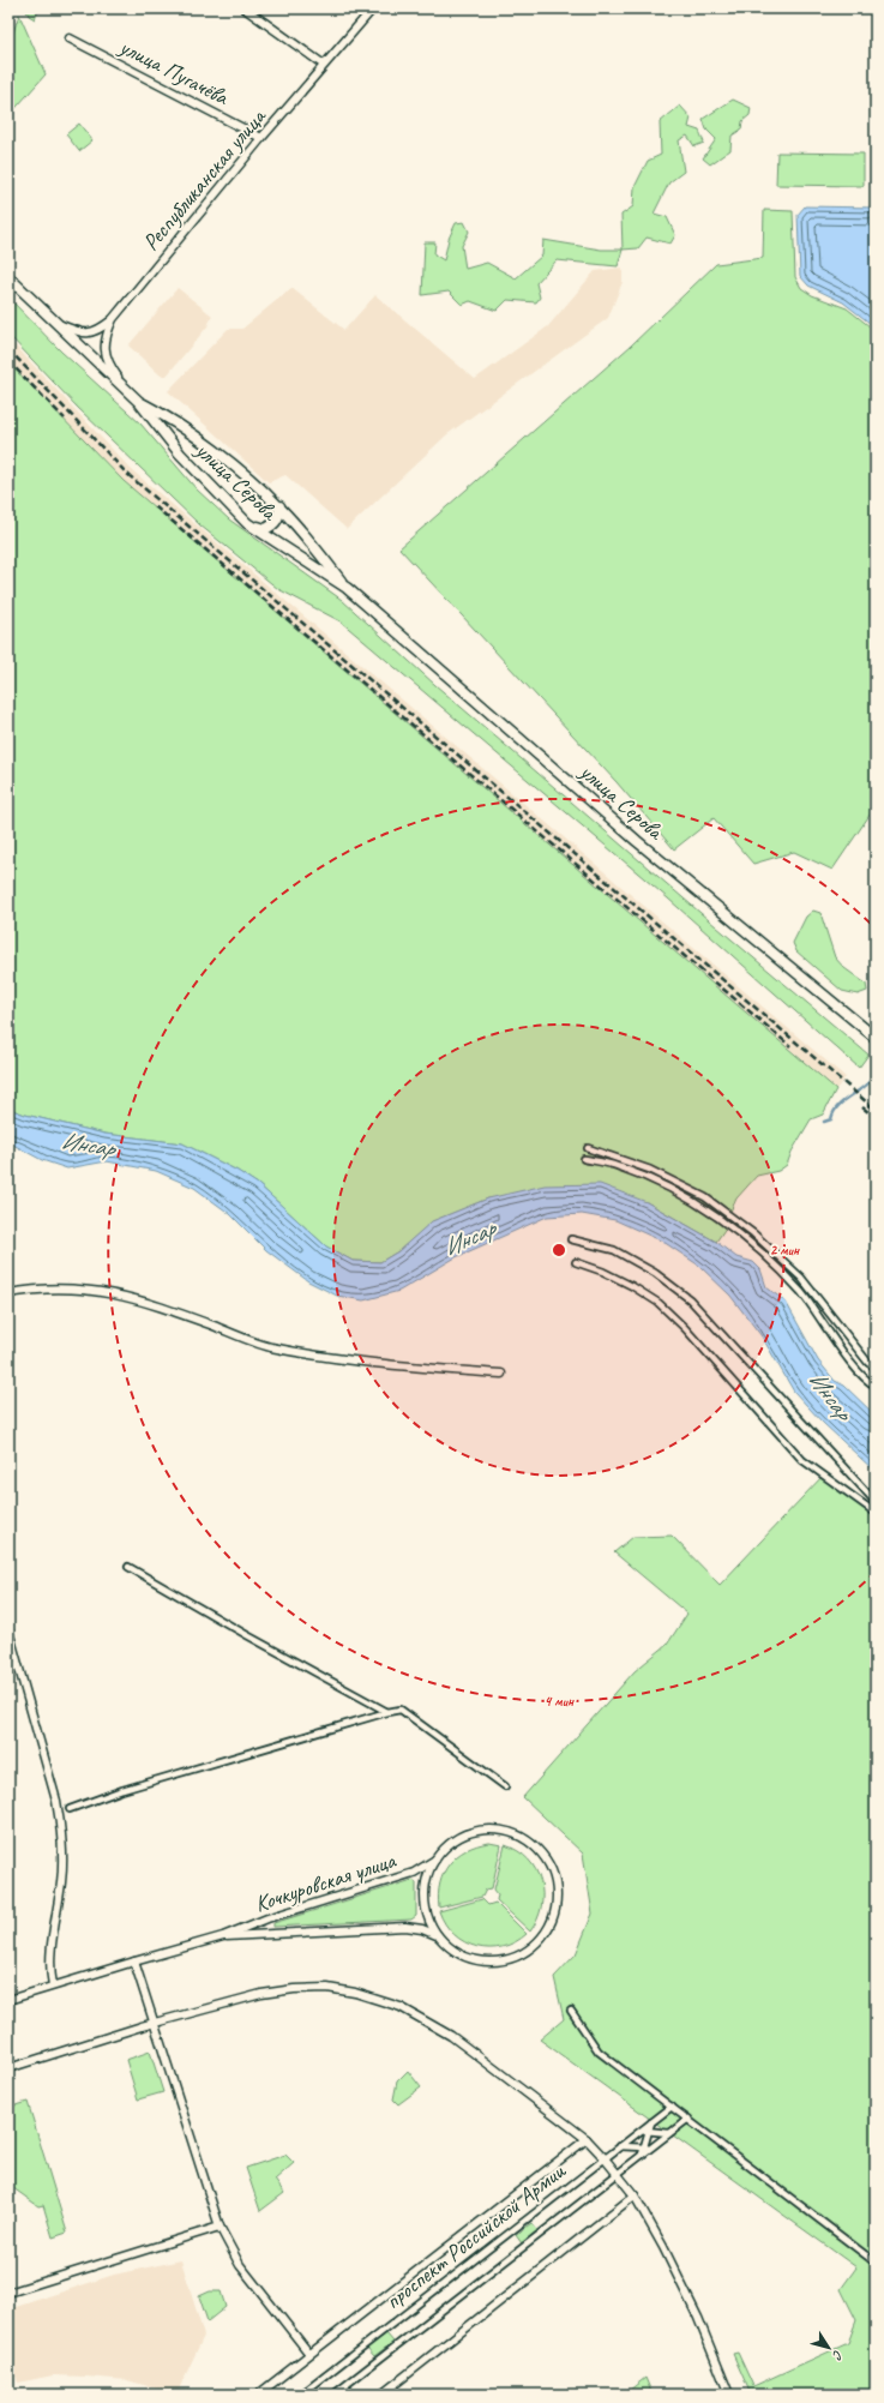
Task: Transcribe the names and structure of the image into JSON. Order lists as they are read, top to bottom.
{
  "streets": {
    "street": [
      "улица Пугачёва",
      "Республиканская улица",
      "улица Серова",
      "Кочкуровская улица",
      "проспект Российской Армии"
    ]
  },
  "crossings": [
    ["улица Пугачёва", "Республиканская улица"],
    ["Республиканская улица", "улица Серова"]
  ],
  "water": ["Инсар"],
  "north": "bottom right",
  "rings": ["2 мин", "4 мин"]
}
